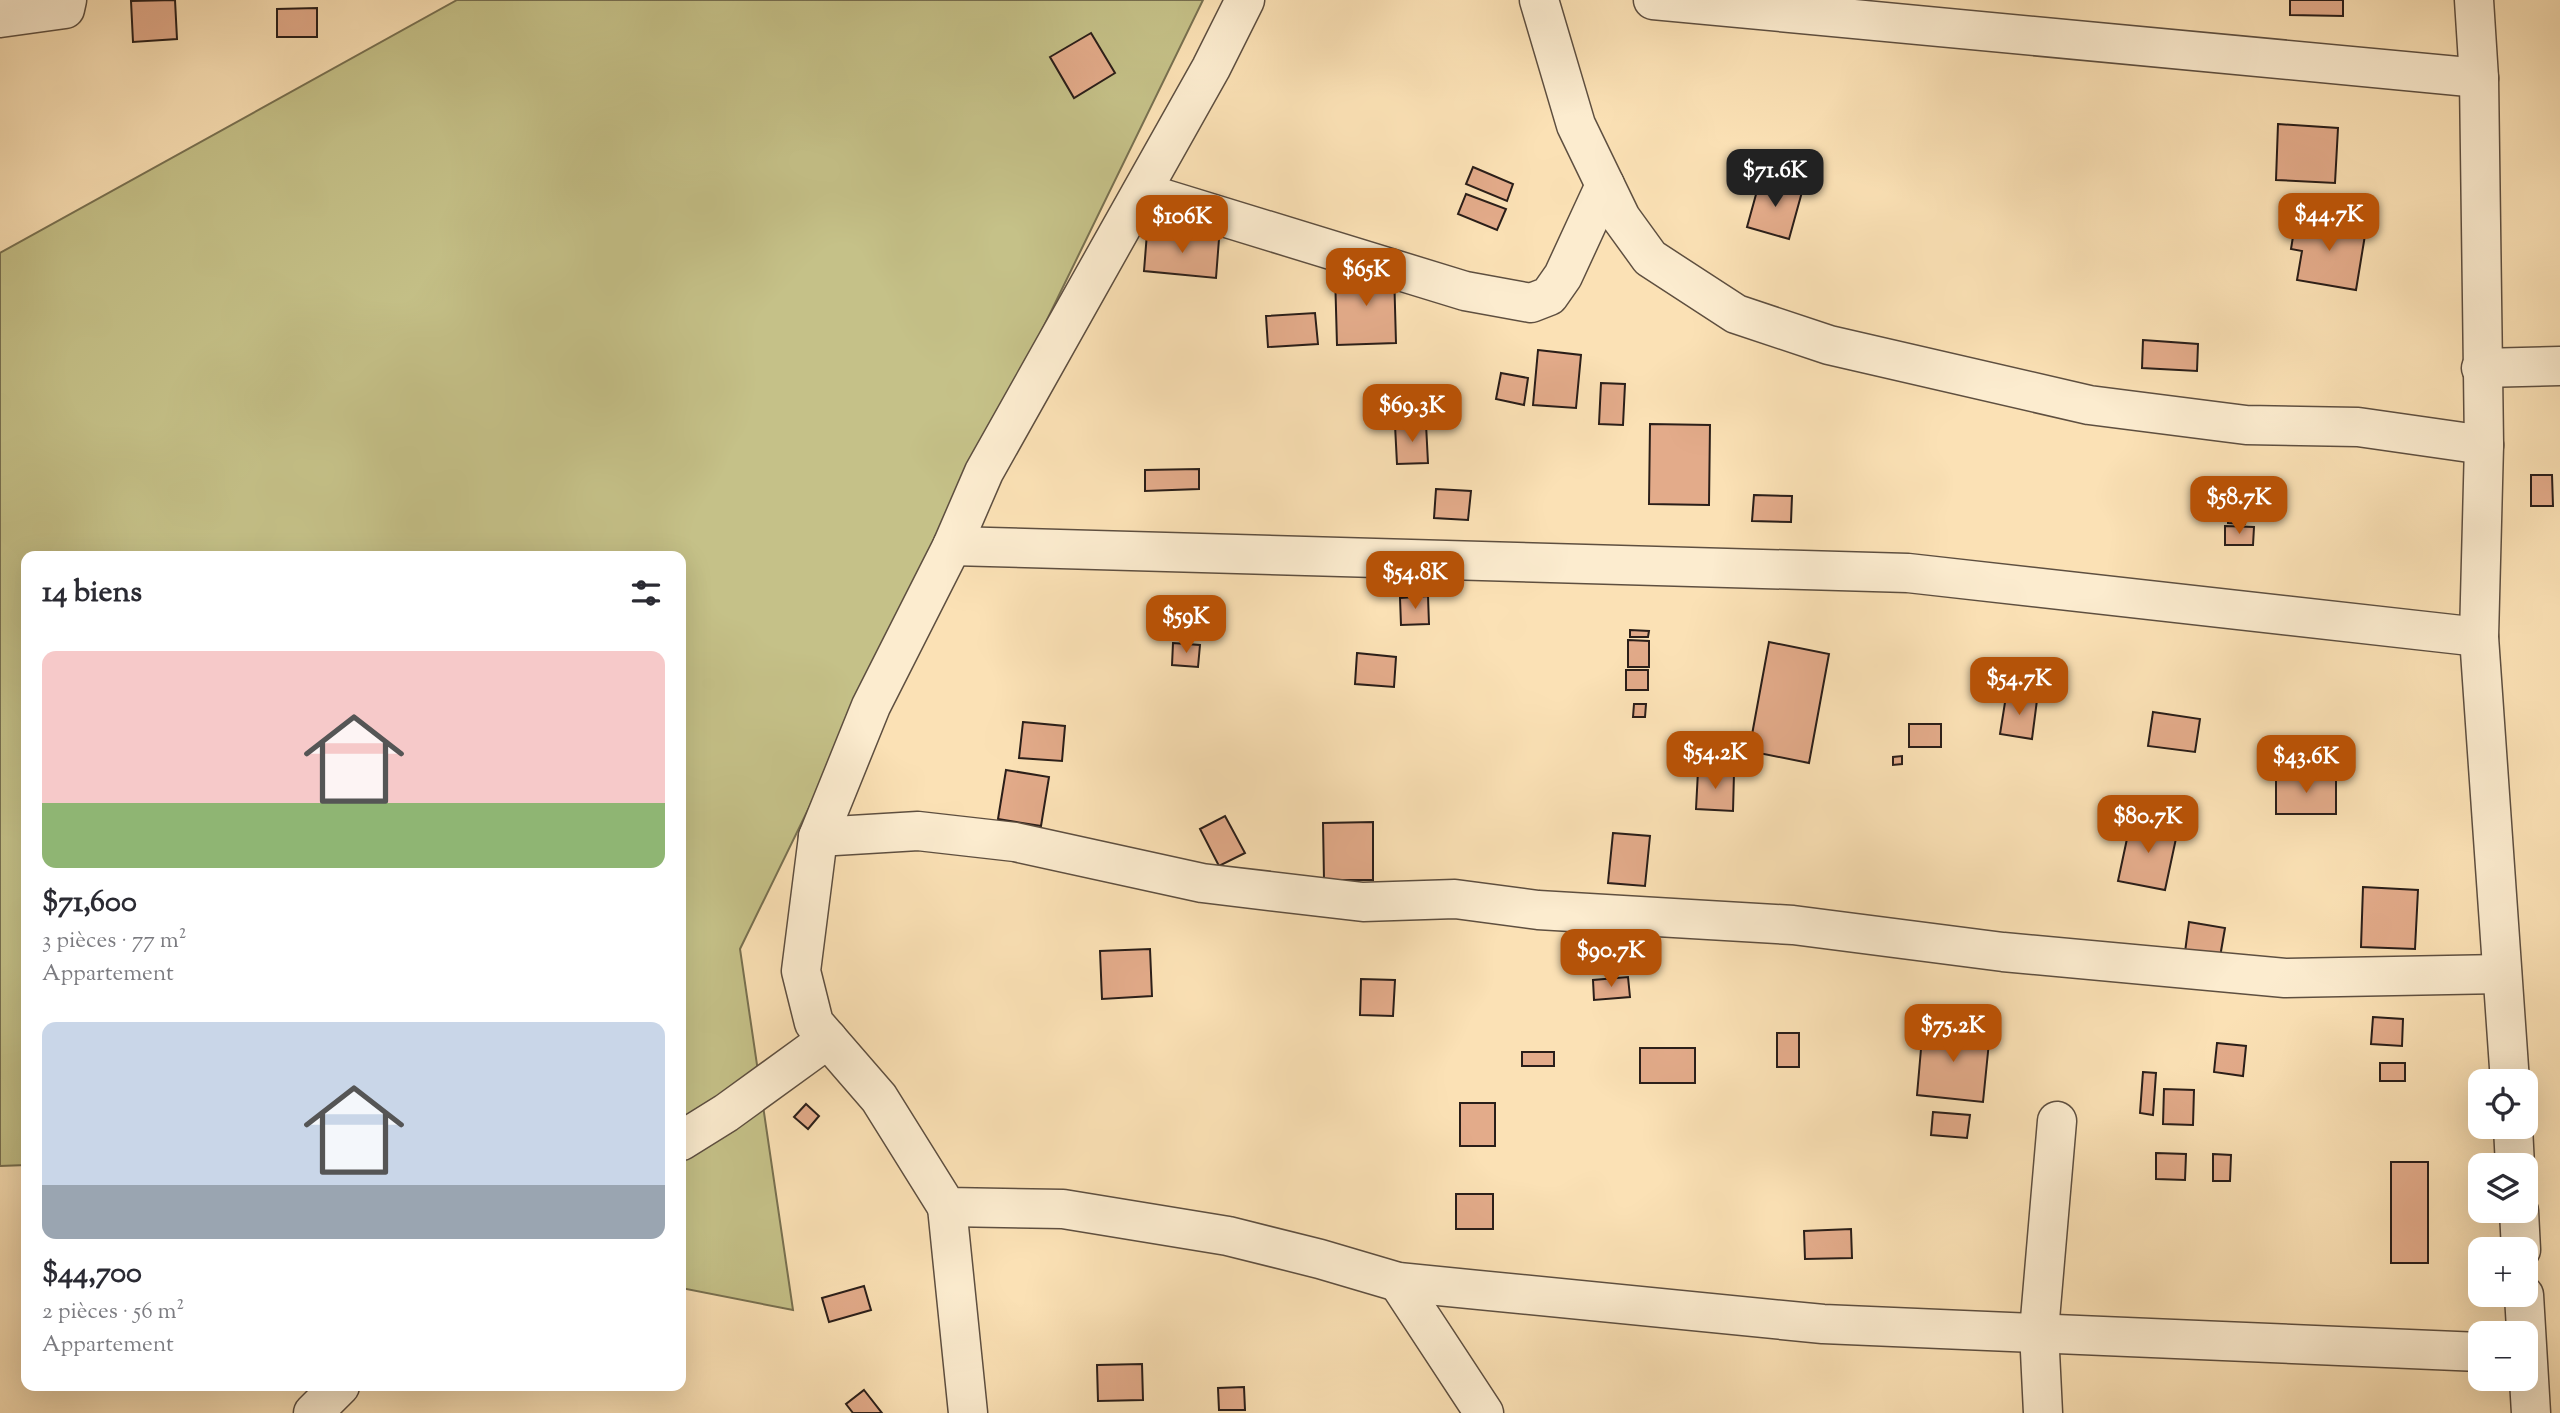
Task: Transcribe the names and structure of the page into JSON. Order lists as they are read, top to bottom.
{
  "page": {
    "price": [
      "$71.6K",
      "$44.7K",
      "$106K",
      "$65K",
      "$69.3K",
      "$58.7K",
      "$54.8K",
      "$59K",
      "$54.7K",
      "$54.2K",
      "$43.6K",
      "$80.7K",
      "$90.7K",
      "$75.2K"
    ],
    "heading": "14 biens",
    "list": [
      {
        "name": "$71,600",
        "note": "3 pièces · 77 m² · Appartement"
      },
      {
        "name": "$44,700",
        "note": "2 pièces · 56 m² · Appartement"
      }
    ],
    "map_buttons": ["+", "−"]
  }
}
